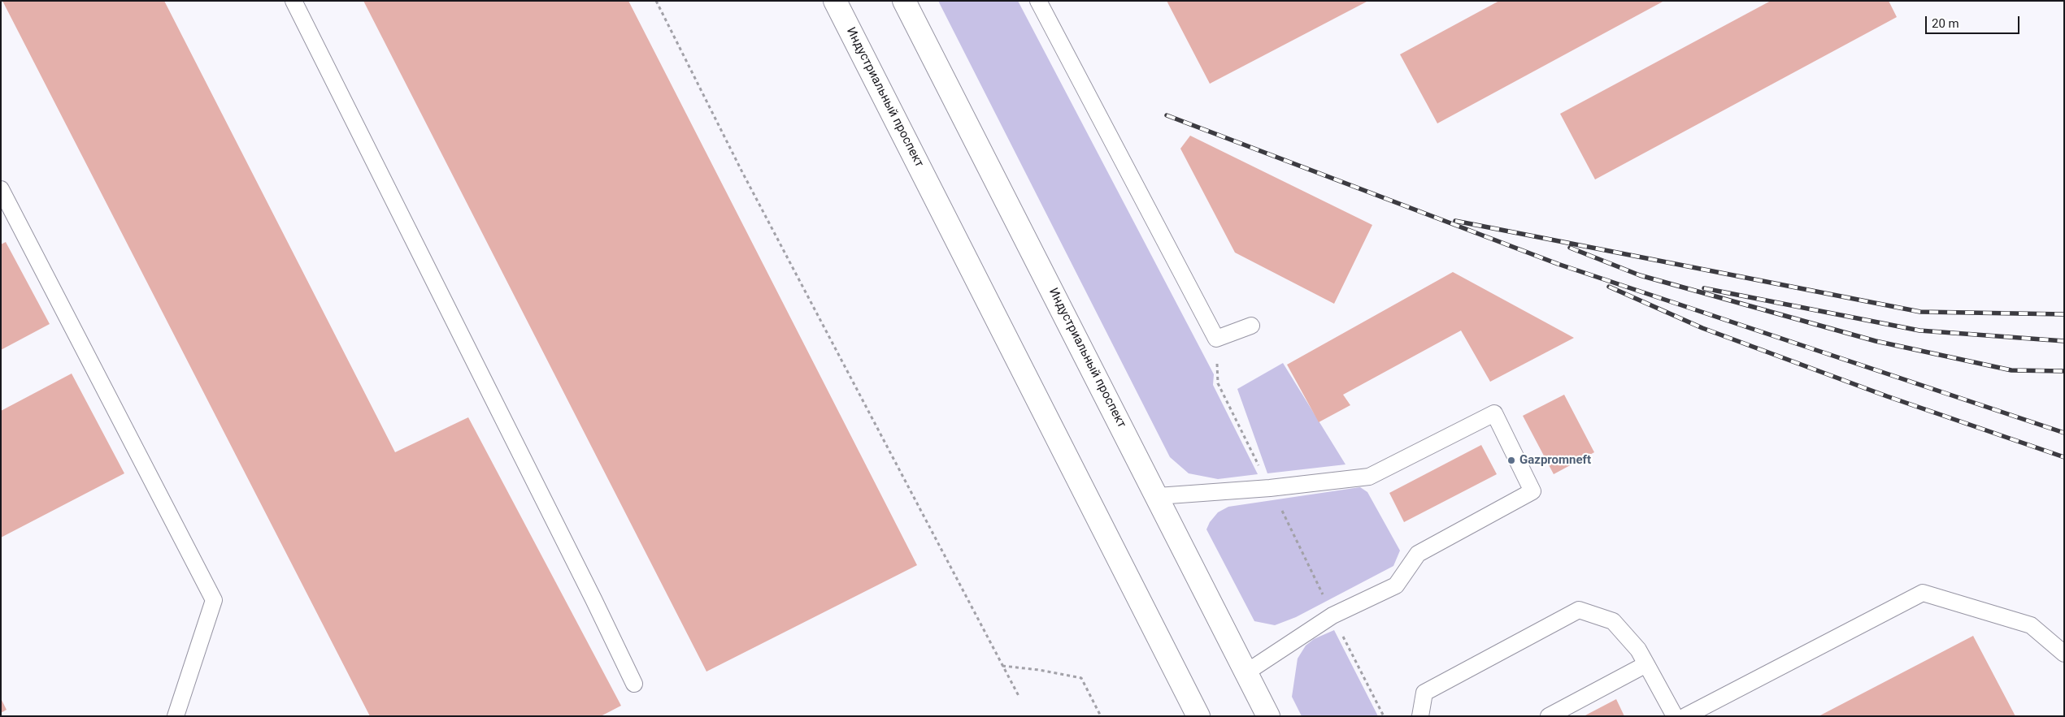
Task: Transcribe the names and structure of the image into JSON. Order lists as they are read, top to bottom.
{
  "streets": {
    "main road": ["Индустриальный проспект"]
  },
  "places": ["Gazpromneft"],
  "scale_bar": "20 m"
}
